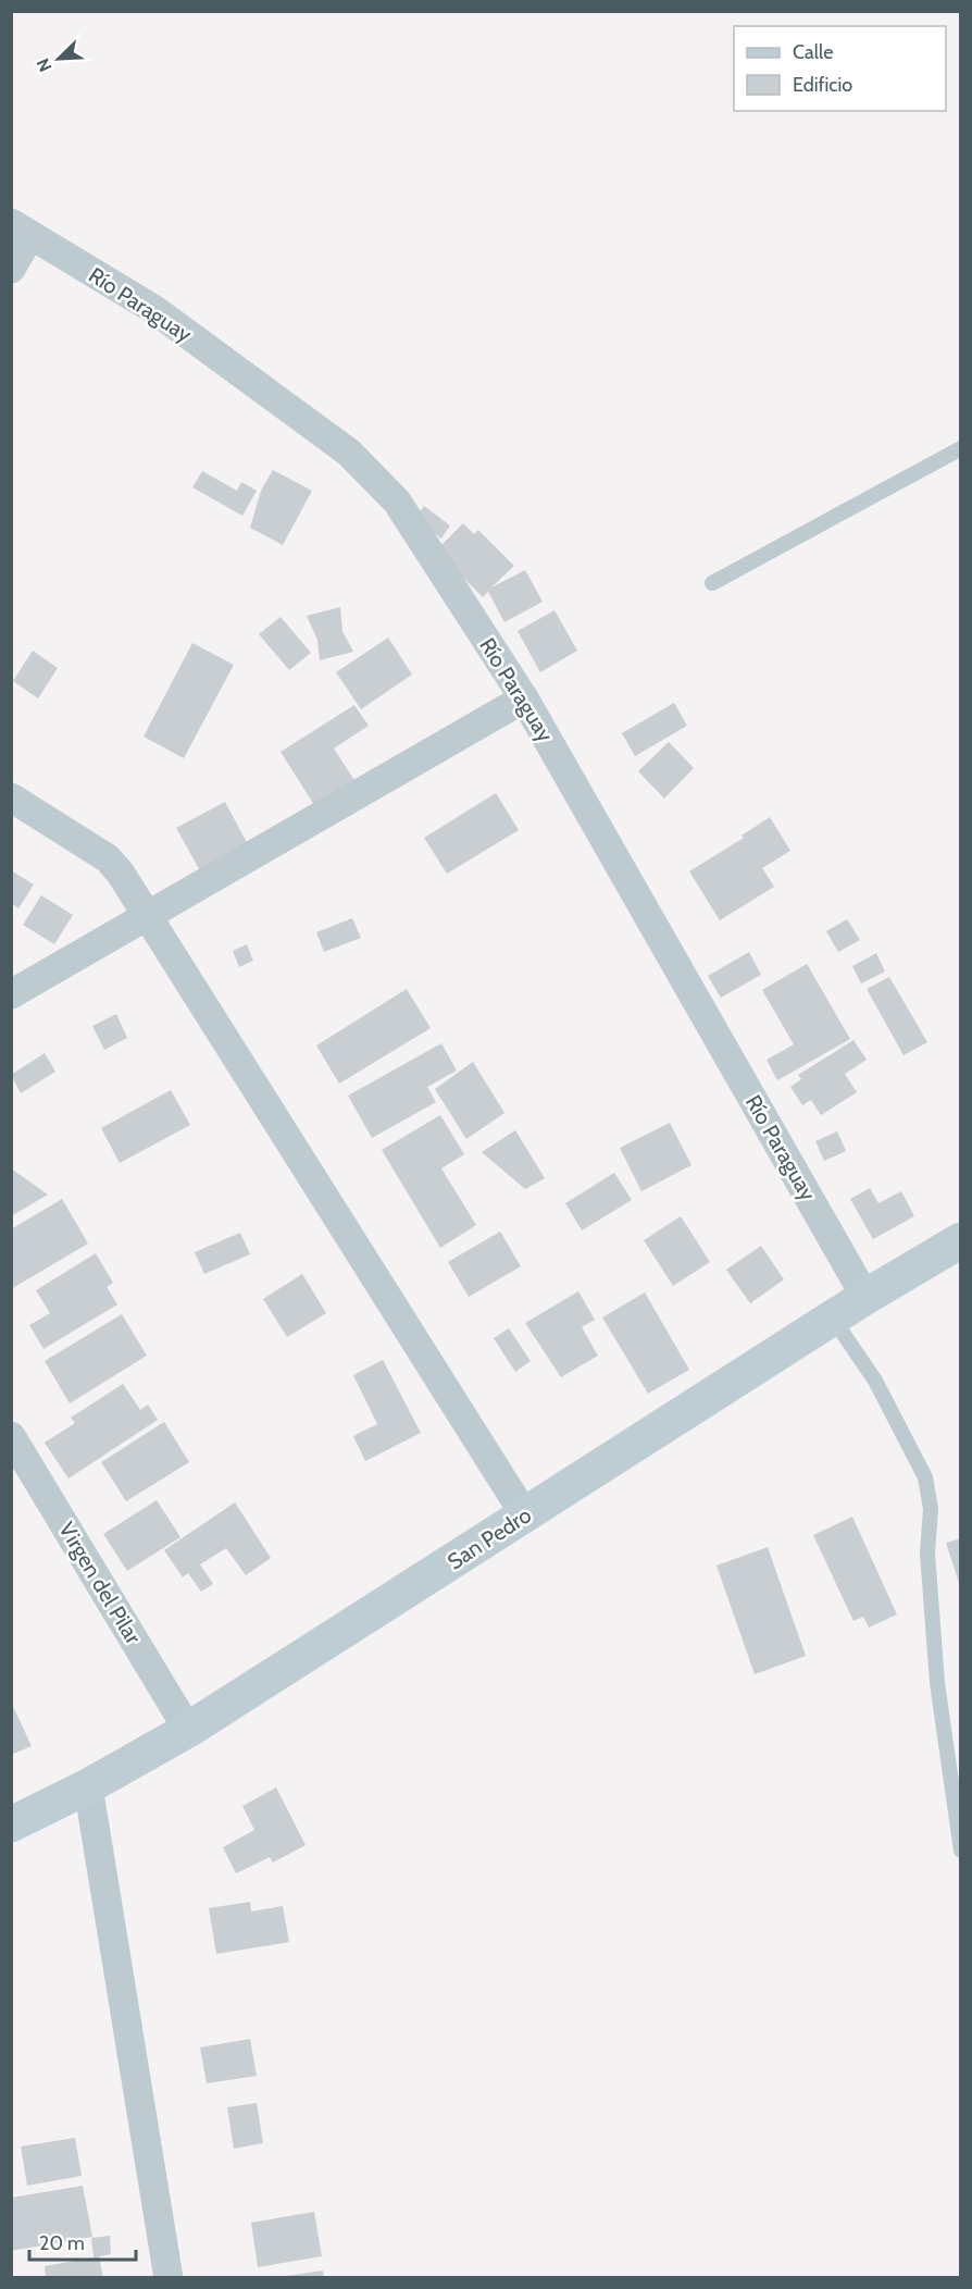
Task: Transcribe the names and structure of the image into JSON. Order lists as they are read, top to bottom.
{
  "streets": {
    "main road": ["San Pedro"],
    "street": ["Río Paraguay", "Virgen del Pilar"]
  },
  "crossings": [
    ["Río Paraguay", "San Pedro"],
    ["San Pedro", "Virgen del Pilar"]
  ],
  "legend": ["Calle", "Edificio"],
  "scale_bar": "20 m",
  "north": "bottom left"
}
